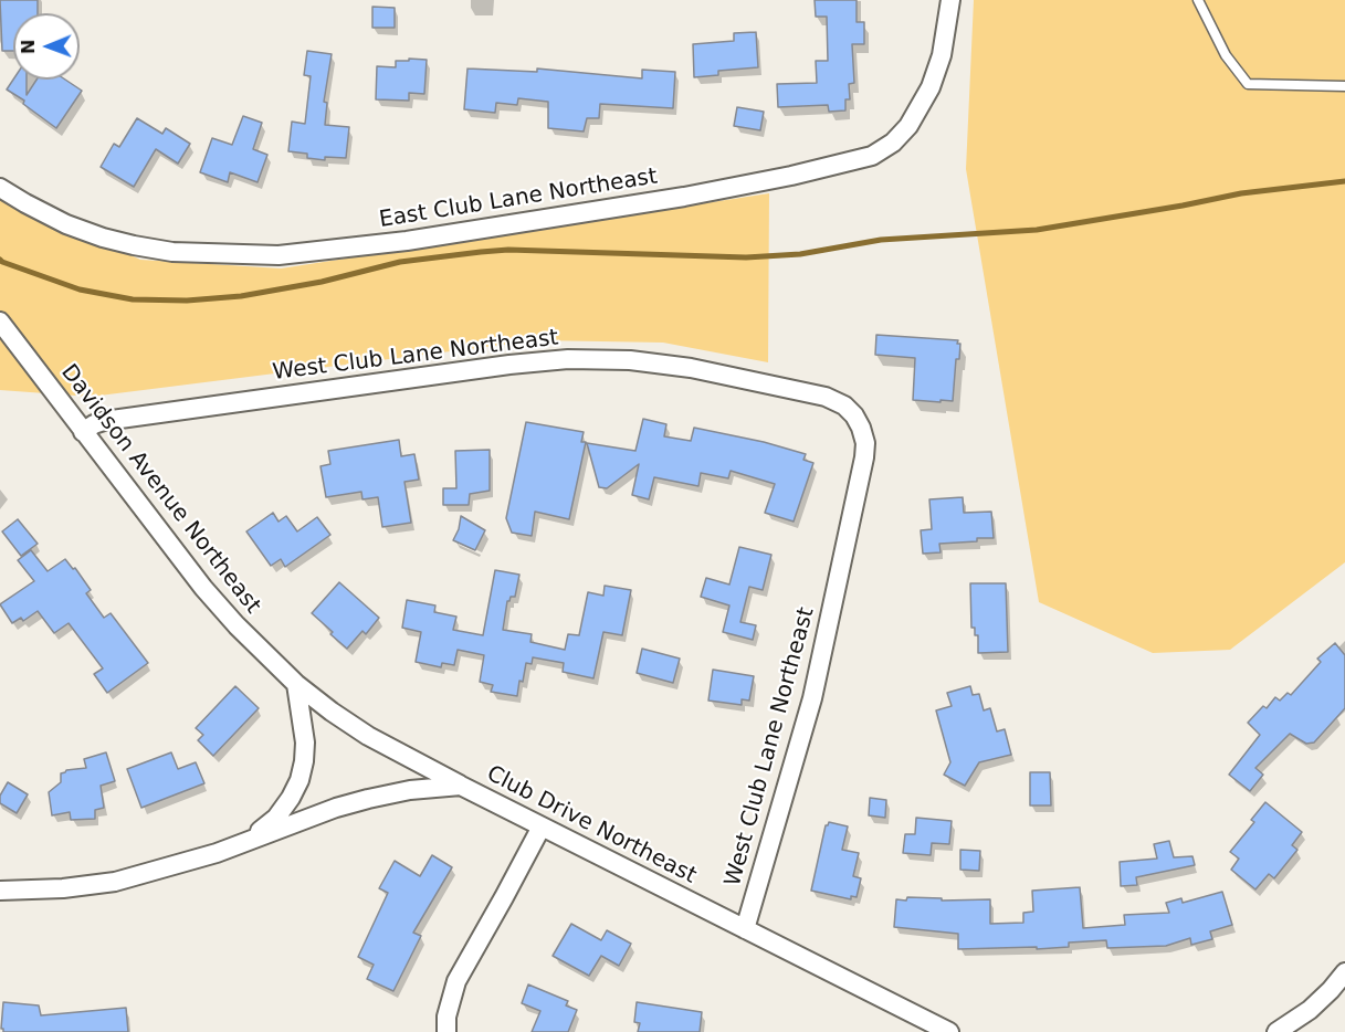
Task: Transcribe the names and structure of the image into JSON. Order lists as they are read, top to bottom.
{
  "streets": {
    "street": [
      "East Club Lane Northeast",
      "West Club Lane Northeast",
      "Davidson Avenue Northeast",
      "Club Drive Northeast"
    ]
  },
  "crossings": [
    ["West Club Lane Northeast", "Davidson Avenue Northeast"],
    ["West Club Lane Northeast", "Club Drive Northeast"],
    ["Davidson Avenue Northeast", "Club Drive Northeast"]
  ],
  "north": "left"
}
